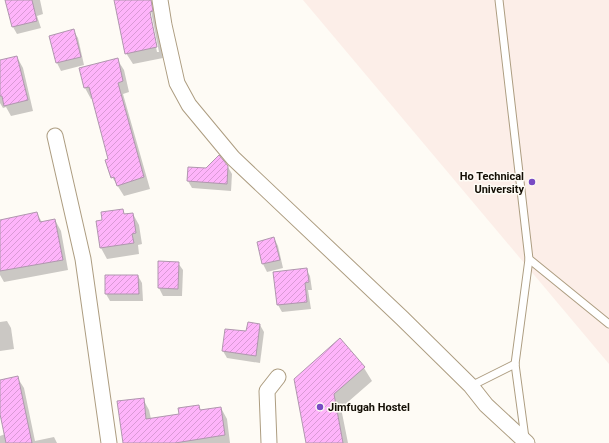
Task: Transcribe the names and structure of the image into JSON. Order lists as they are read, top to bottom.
{
  "places": ["Ho Technical University", "Jimfugah Hostel"]
}
